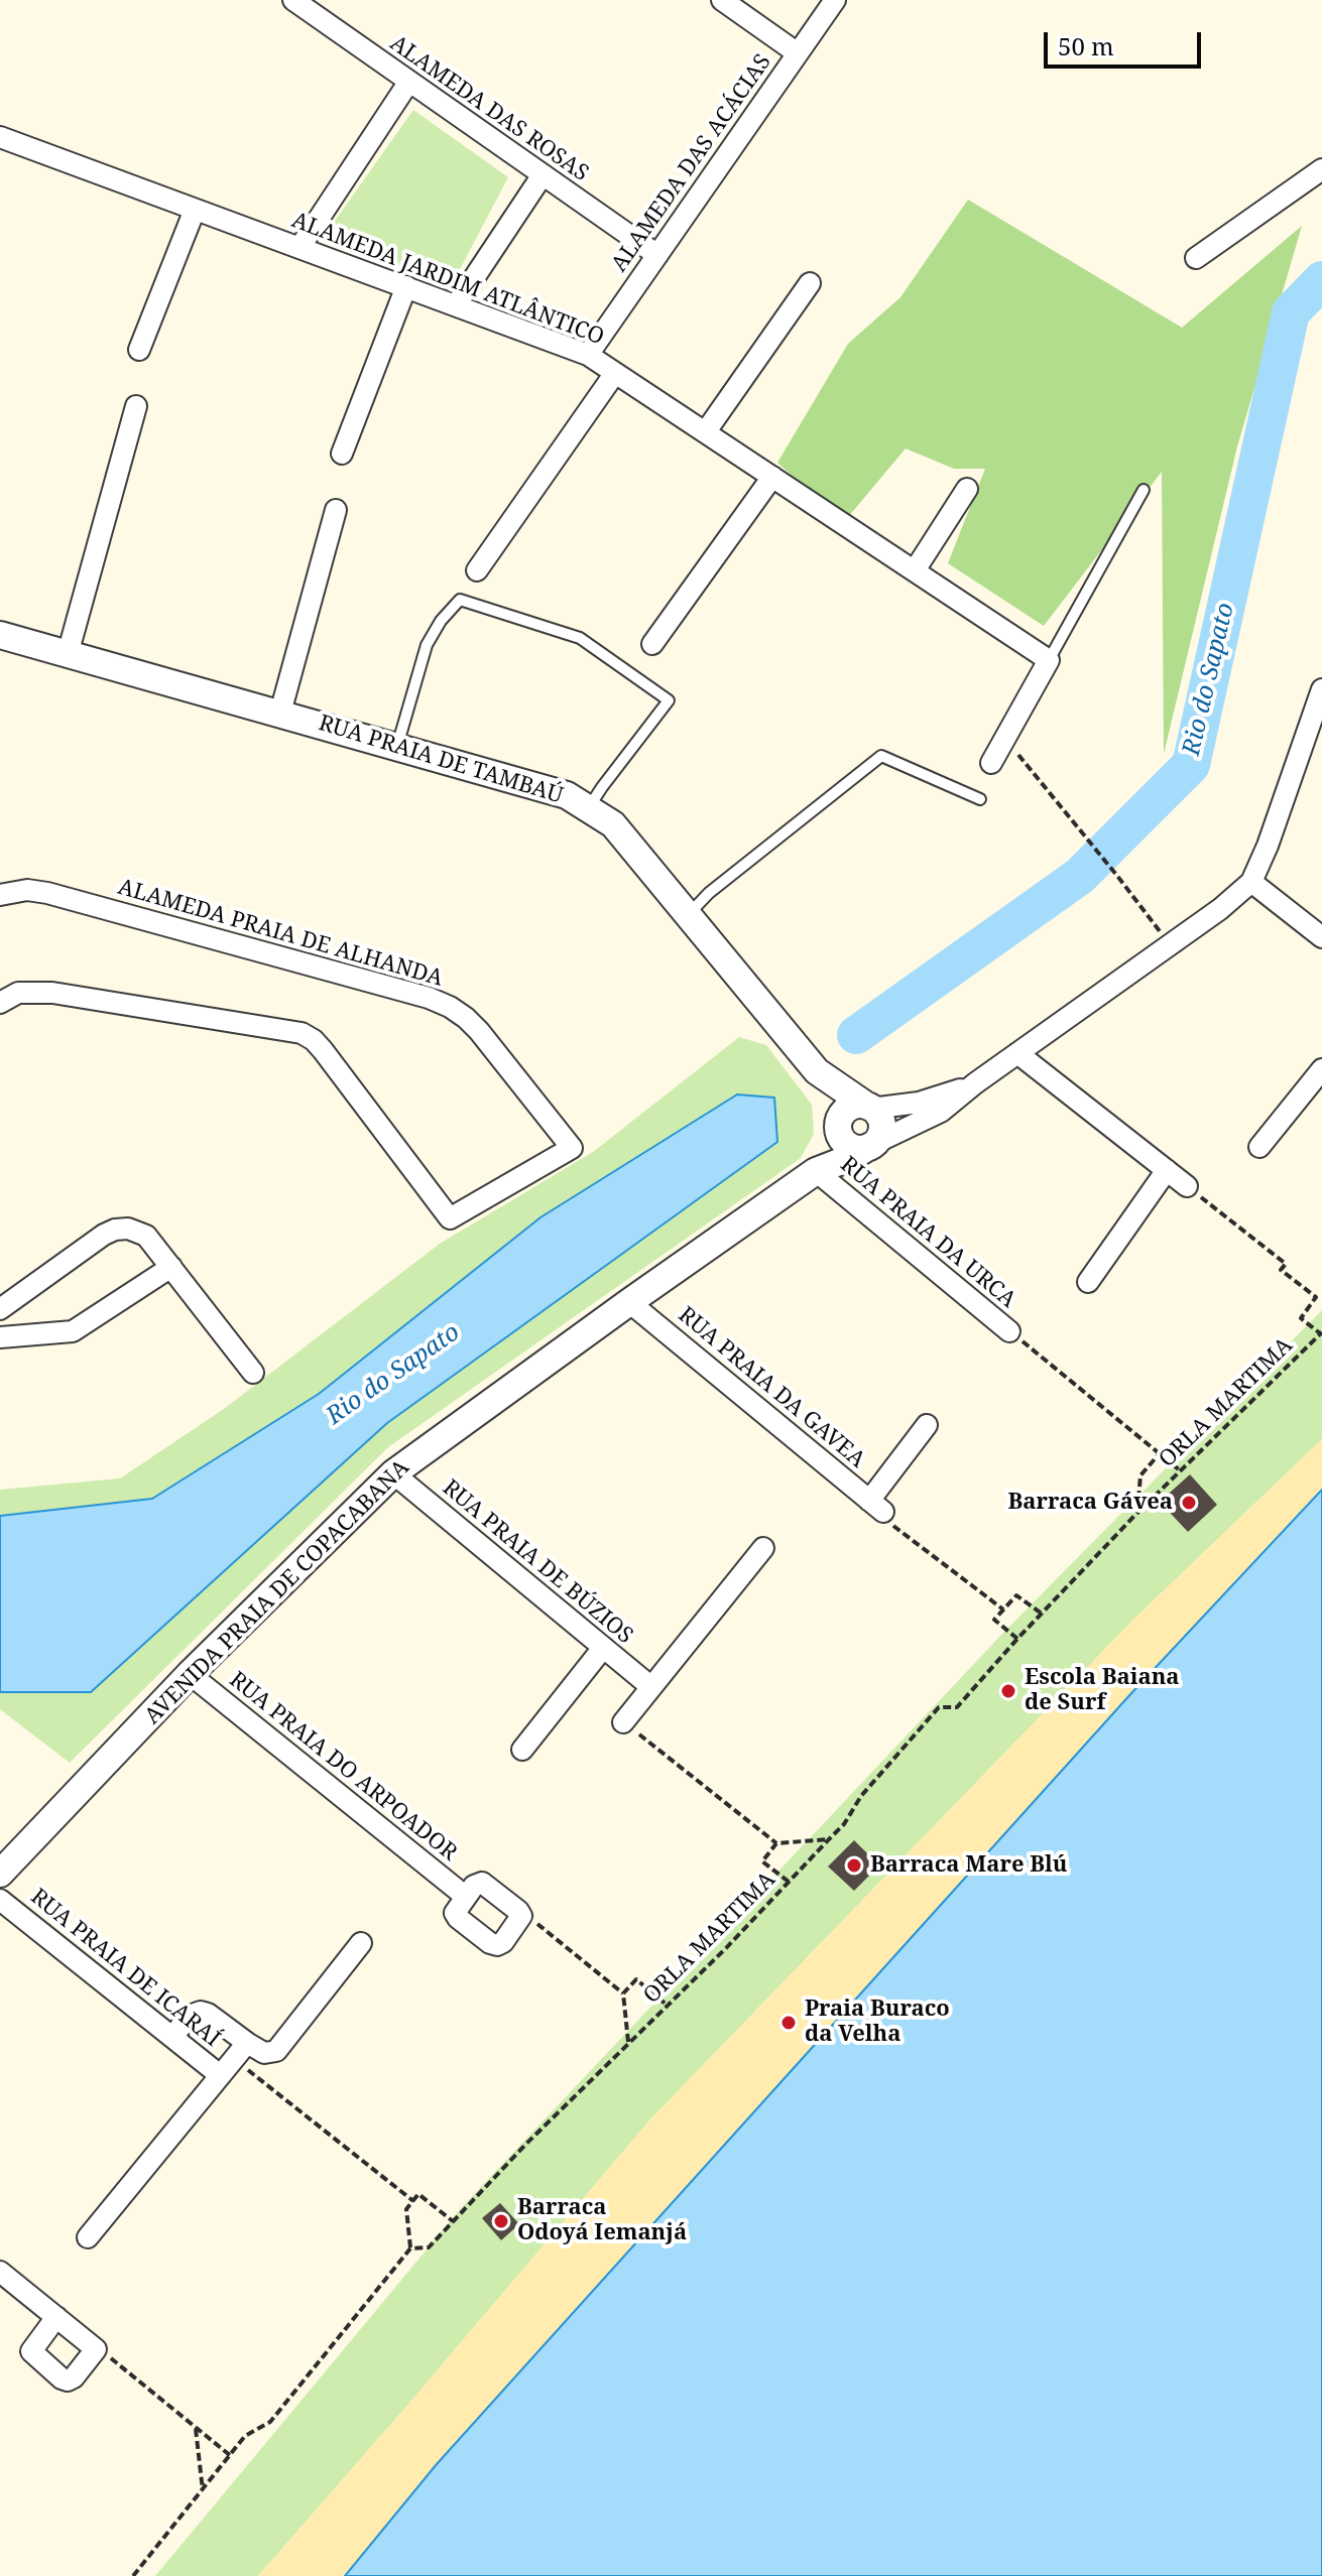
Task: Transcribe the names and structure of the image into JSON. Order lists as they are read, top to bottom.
{
  "streets": {
    "street": [
      "ALAMEDA DAS ROSAS",
      "ALAMEDA DAS ACÁCIAS",
      "ALAMEDA JARDIM ATLÂNTICO",
      "RUA PRAIA DE TAMBAÚ",
      "ALAMEDA PRAIA DE ALHANDA",
      "RUA PRAIA DA URCA",
      "RUA PRAIA DA GAVEA",
      "RUA PRAIA DE BÚZIOS",
      "AVENIDA PRAIA DE COPACABANA",
      "RUA PRAIA DO ARPOADOR",
      "RUA PRAIA DE ICARAÍ"
    ],
    "path": ["ORLA MARTIMA"]
  },
  "crossings": [
    ["ALAMEDA DAS ROSAS", "ALAMEDA DAS ACÁCIAS"],
    ["ALAMEDA DAS ACÁCIAS", "ALAMEDA JARDIM ATLÂNTICO"],
    ["RUA PRAIA DE TAMBAÚ", "AVENIDA PRAIA DE COPACABANA"],
    ["RUA PRAIA DA URCA", "AVENIDA PRAIA DE COPACABANA"],
    ["RUA PRAIA DA GAVEA", "AVENIDA PRAIA DE COPACABANA"],
    ["RUA PRAIA DE BÚZIOS", "AVENIDA PRAIA DE COPACABANA"],
    ["AVENIDA PRAIA DE COPACABANA", "RUA PRAIA DO ARPOADOR"]
  ],
  "water": ["Rio do Sapato"],
  "places": [
    "Barraca Gávea",
    "Escola Baiana de Surf",
    "Barraca Mare Blú",
    "Praia Buraco da Velha",
    "Barraca Odoyá Iemanjá"
  ],
  "scale_bar": "50 m"
}
